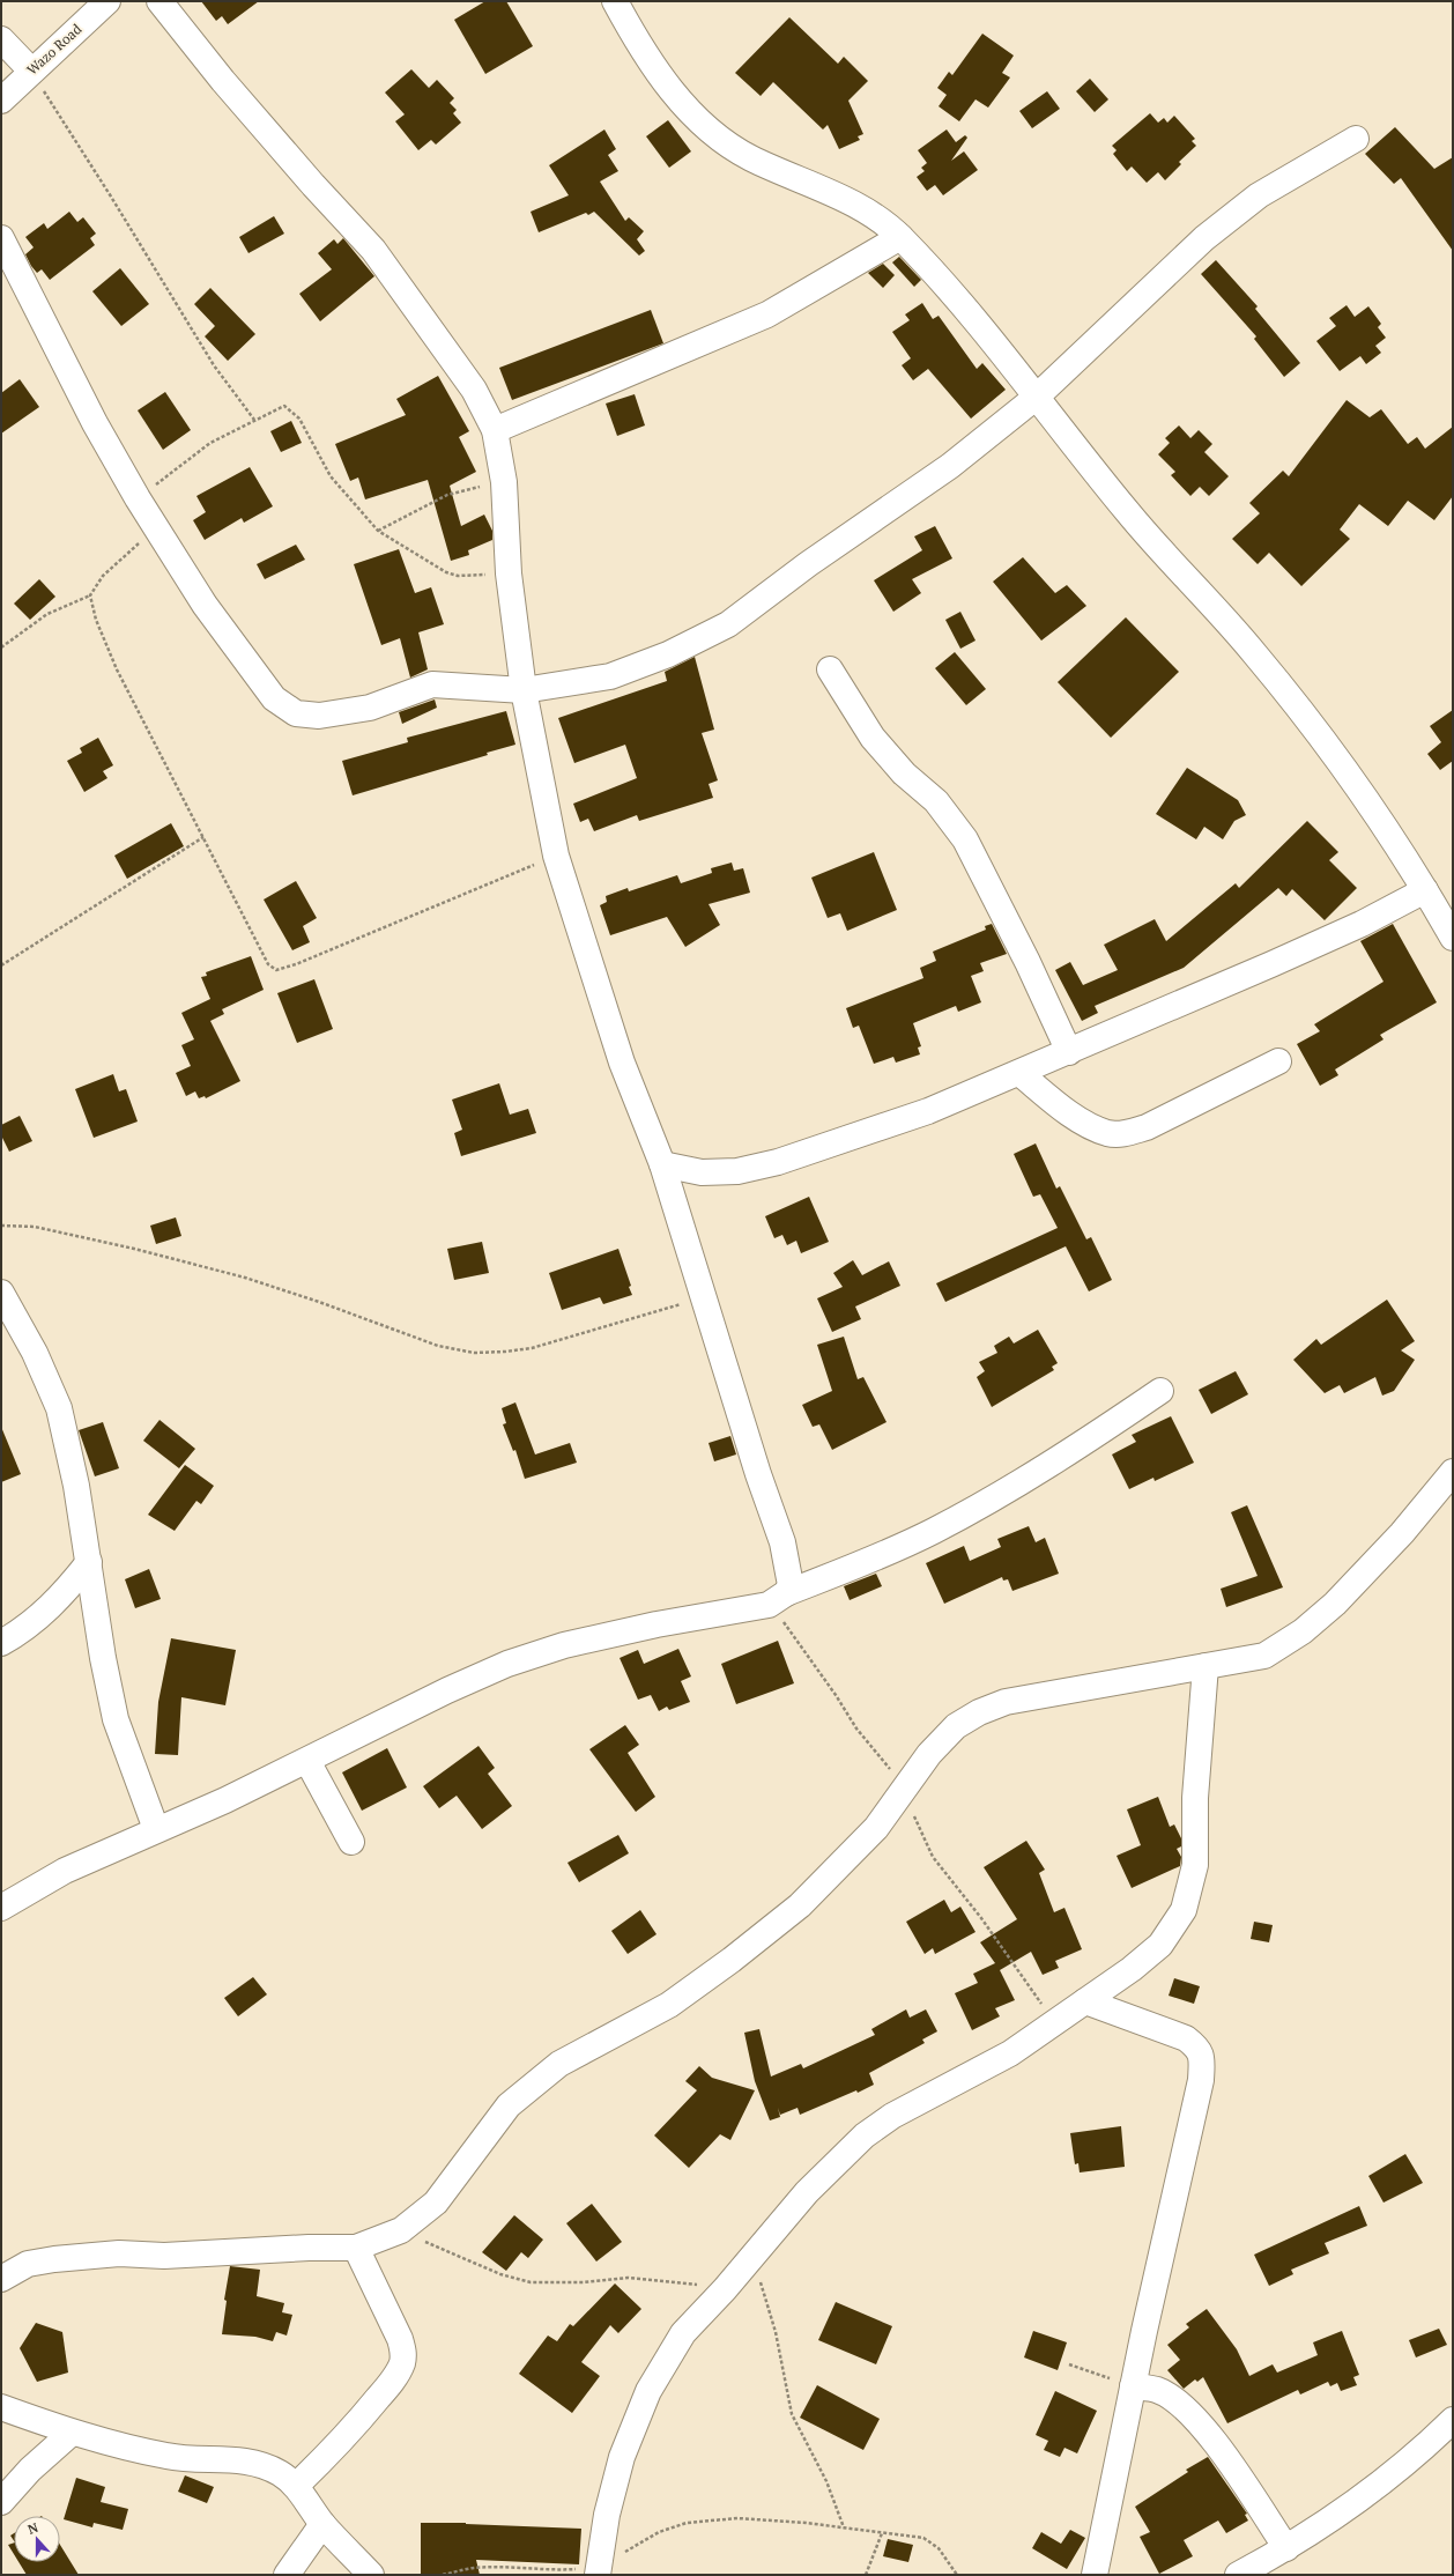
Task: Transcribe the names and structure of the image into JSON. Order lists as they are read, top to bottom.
{
  "streets": {
    "street": ["Wazo Road"]
  },
  "north": "top"
}
